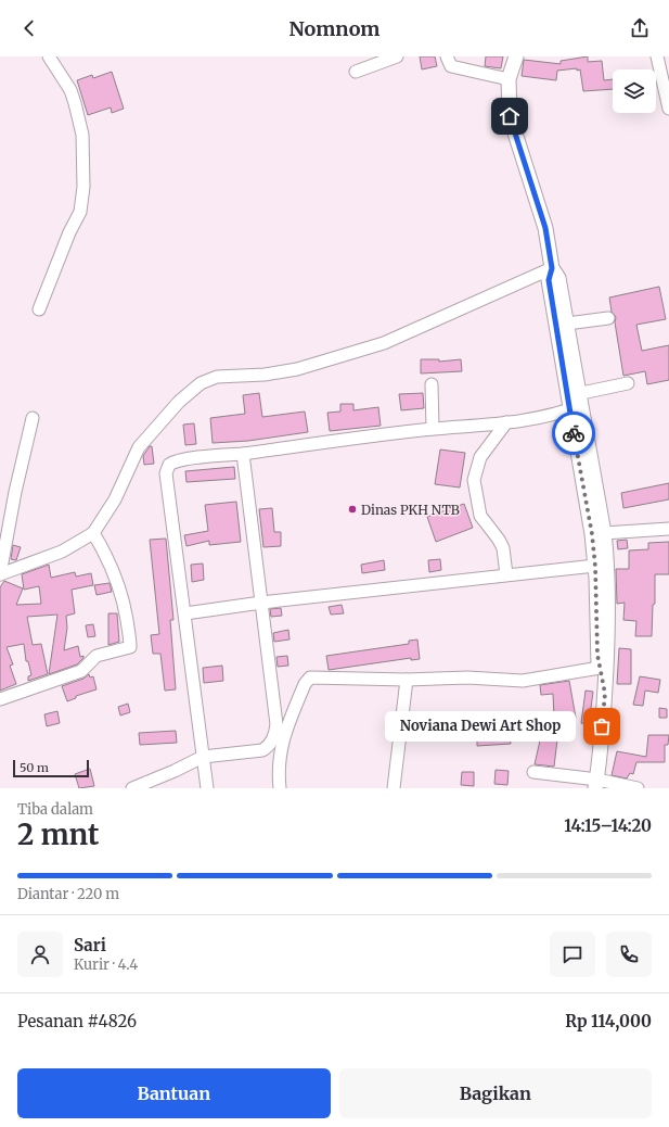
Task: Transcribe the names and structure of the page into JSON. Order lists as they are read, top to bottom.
{
  "places": ["Dinas PKH NTB", "Noviana Dewi Art Shop"],
  "scale_bar": "50 m",
  "page": {
    "header": "Nomnom",
    "bubble": "Noviana Dewi Art Shop",
    "scale": "50 m",
    "heading": ["2 mnt", "Tiba dalam", "14:15–14:20"],
    "panel": [
      "Sari",
      "Kurir · 4.4",
      "Pesanan #4826",
      "Rp 114,000"
    ],
    "bar": "Diantar · 220 m",
    "buttons": ["Bantuan", "Bagikan"]
  }
}
